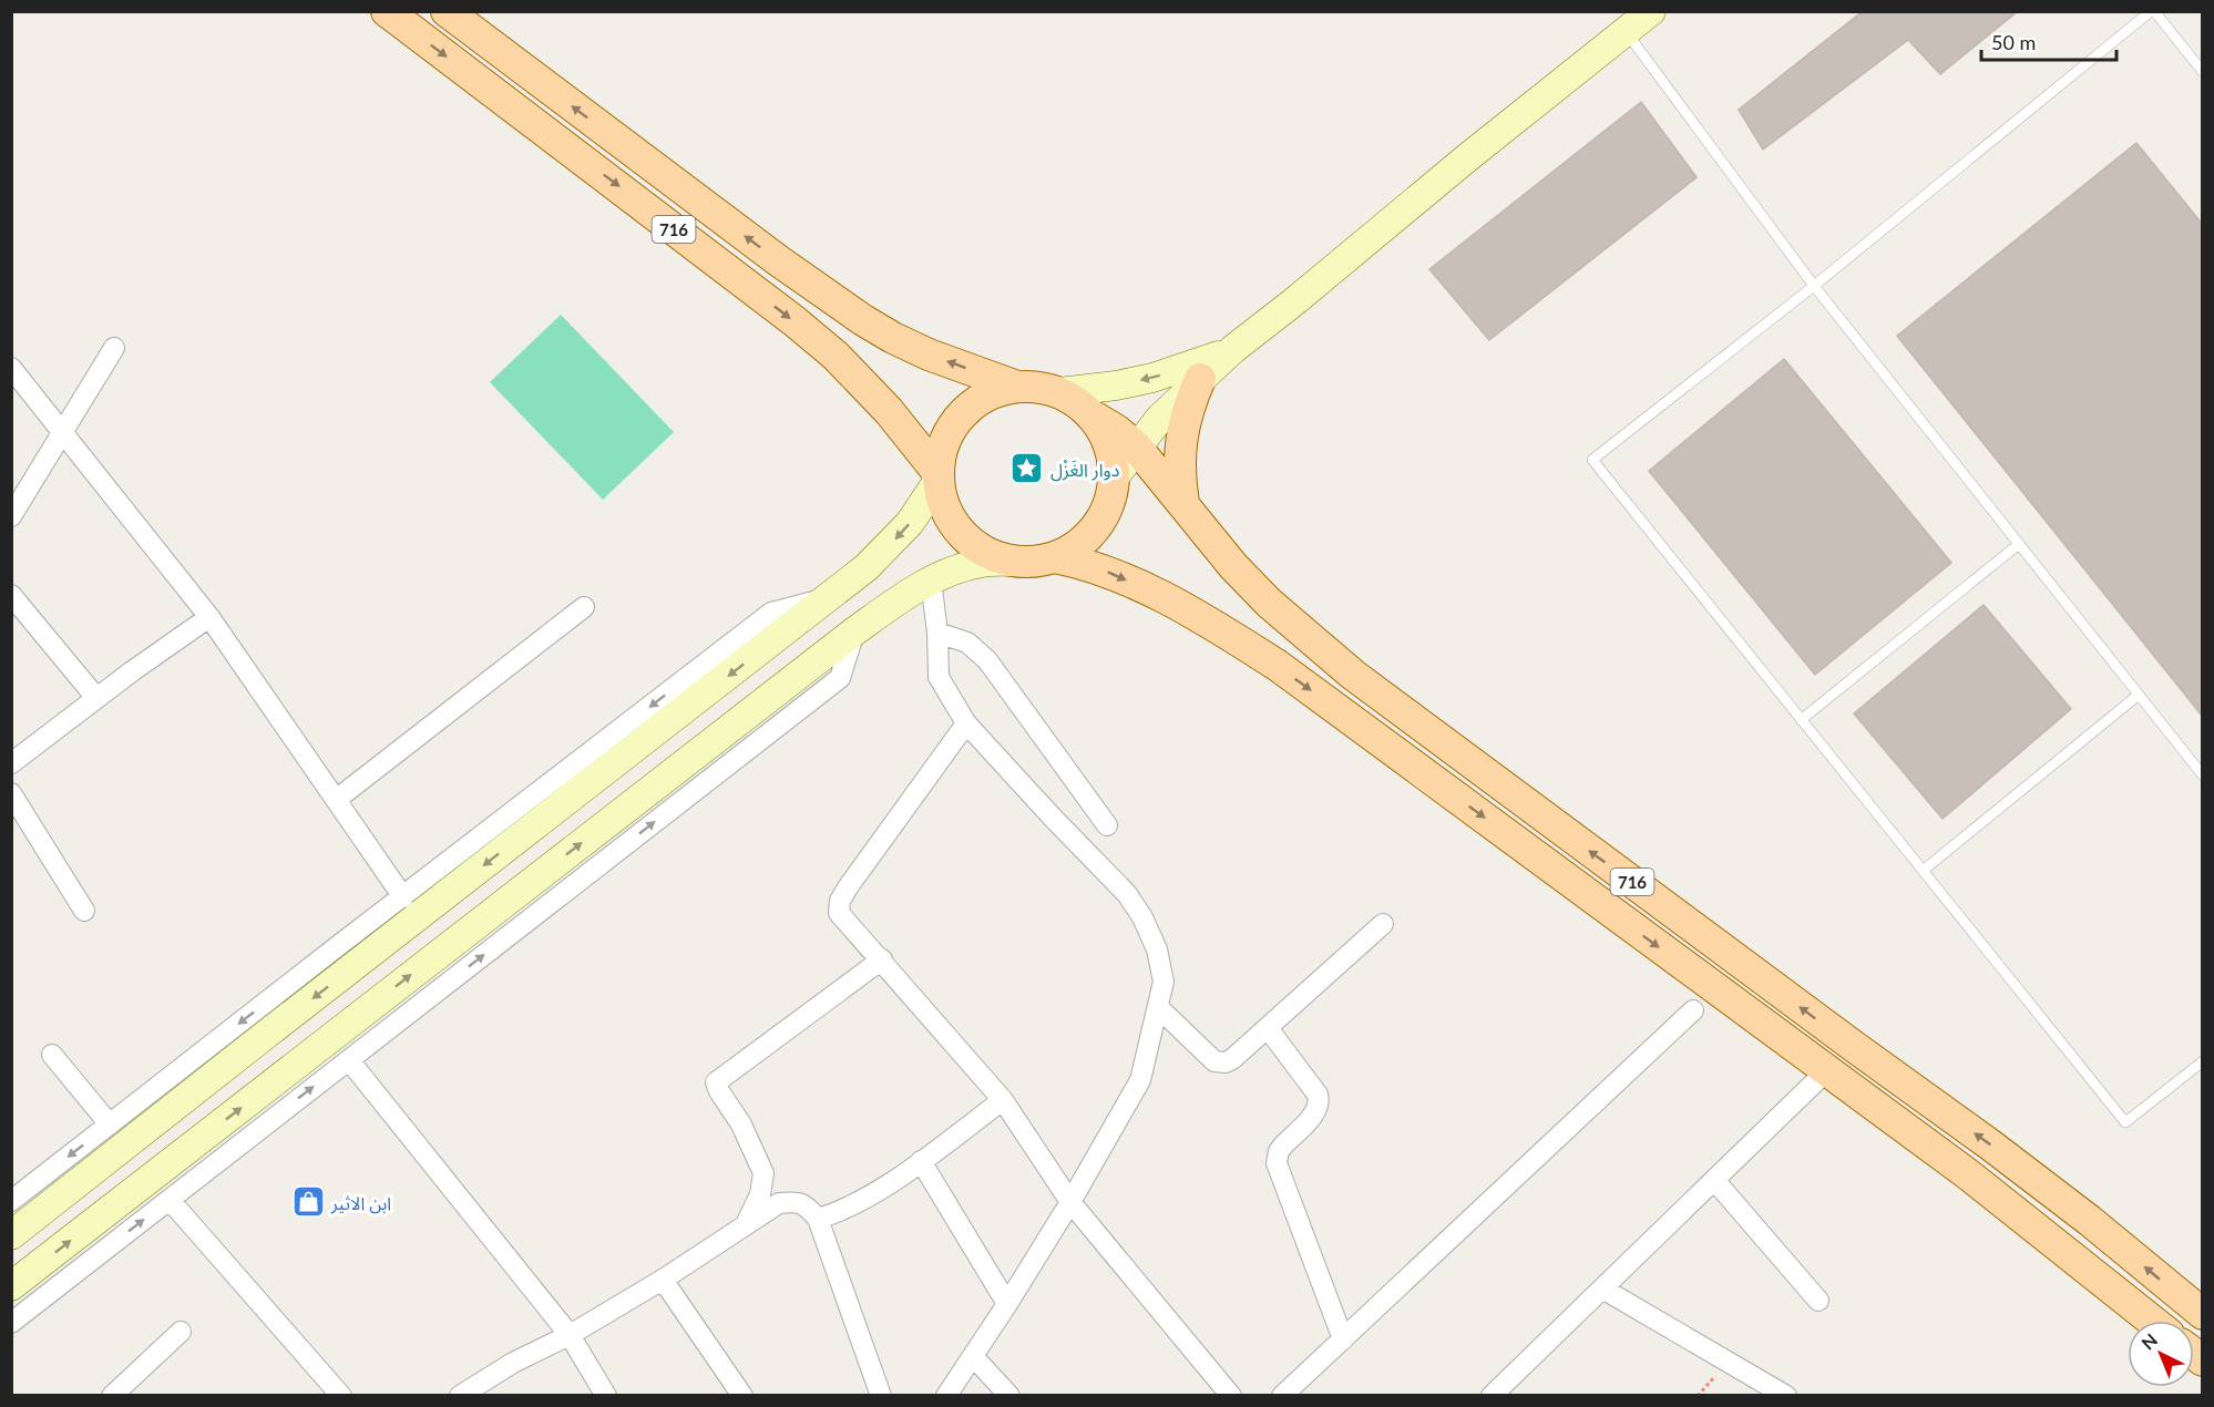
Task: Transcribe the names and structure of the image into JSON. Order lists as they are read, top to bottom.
{
  "streets": {
    "main road": ["716"]
  },
  "places": {
    "place": ["دوار الغَزْل"],
    "shop": ["ابن الاثير"]
  },
  "scale_bar": "50 m",
  "north": "top left"
}
